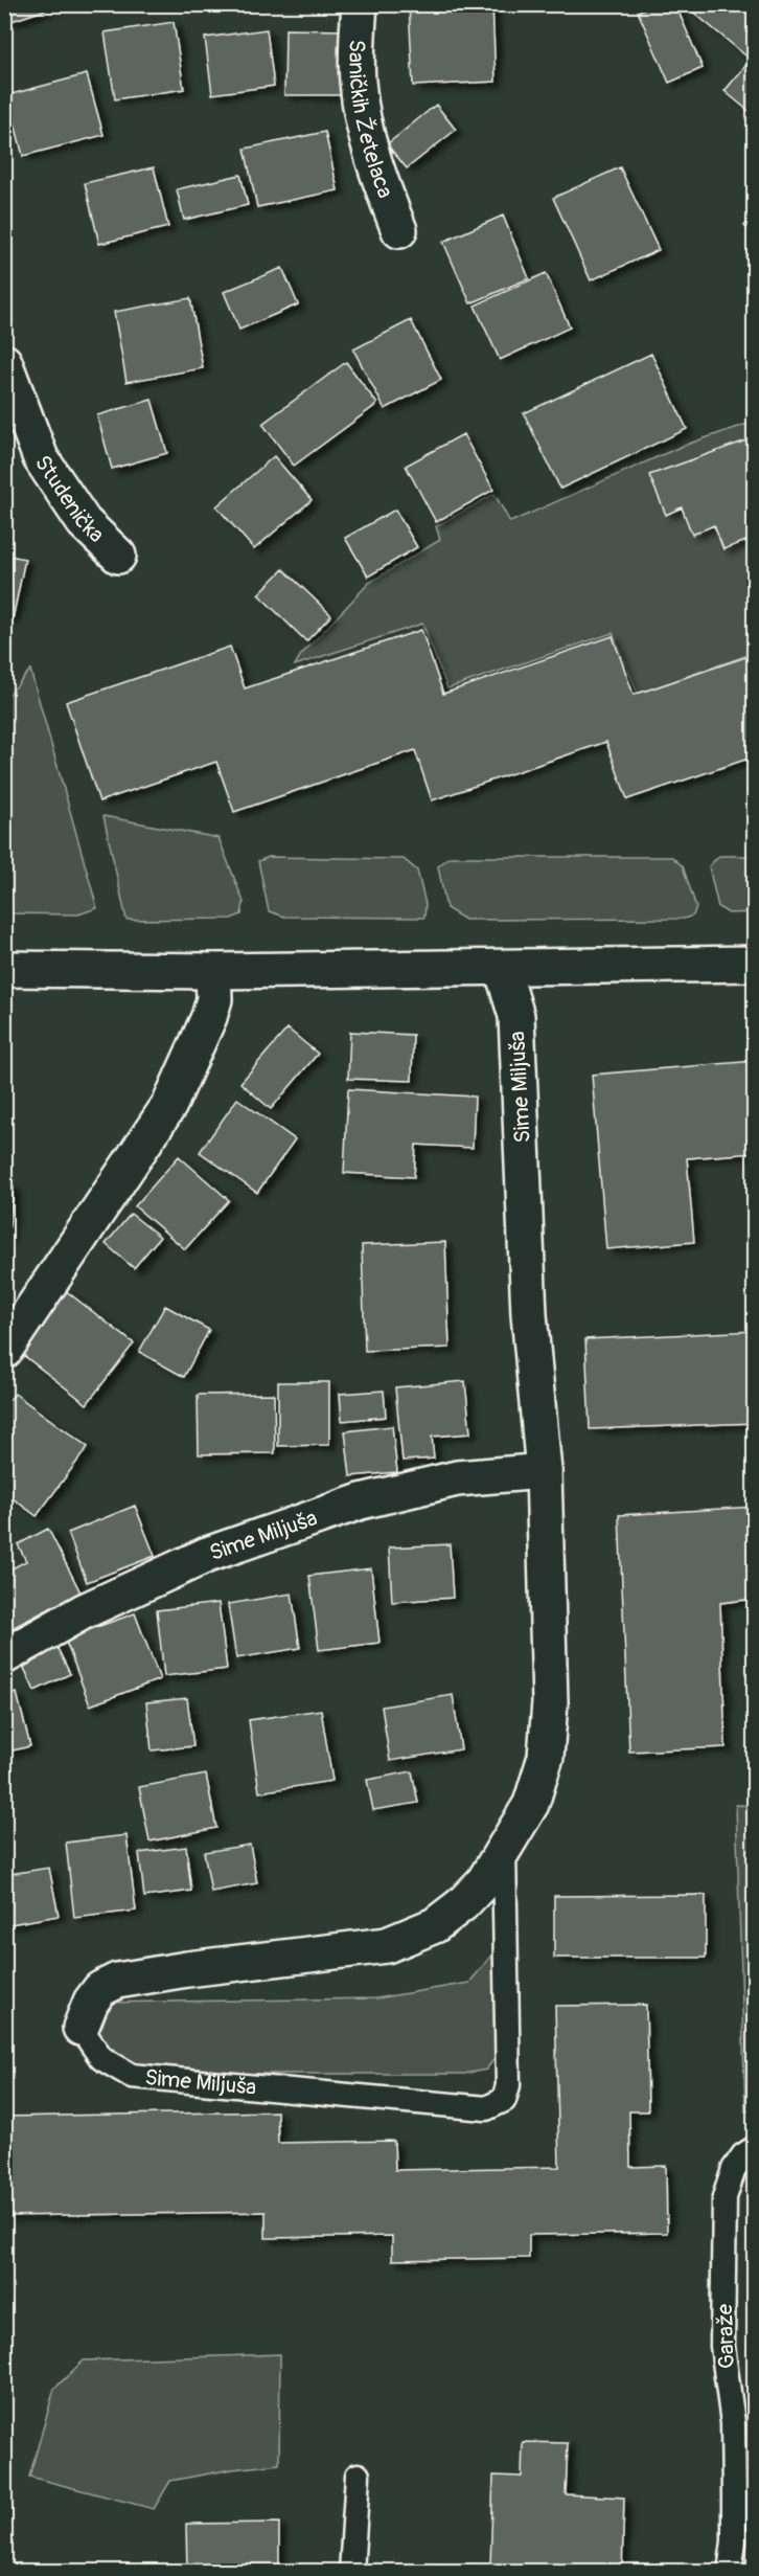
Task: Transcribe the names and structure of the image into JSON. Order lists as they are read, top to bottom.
{
  "streets": {
    "street": ["Saničkih Žetelaca", "Studenička", "Sime Miljuša"],
    "lane": ["Garaže"]
  }
}
